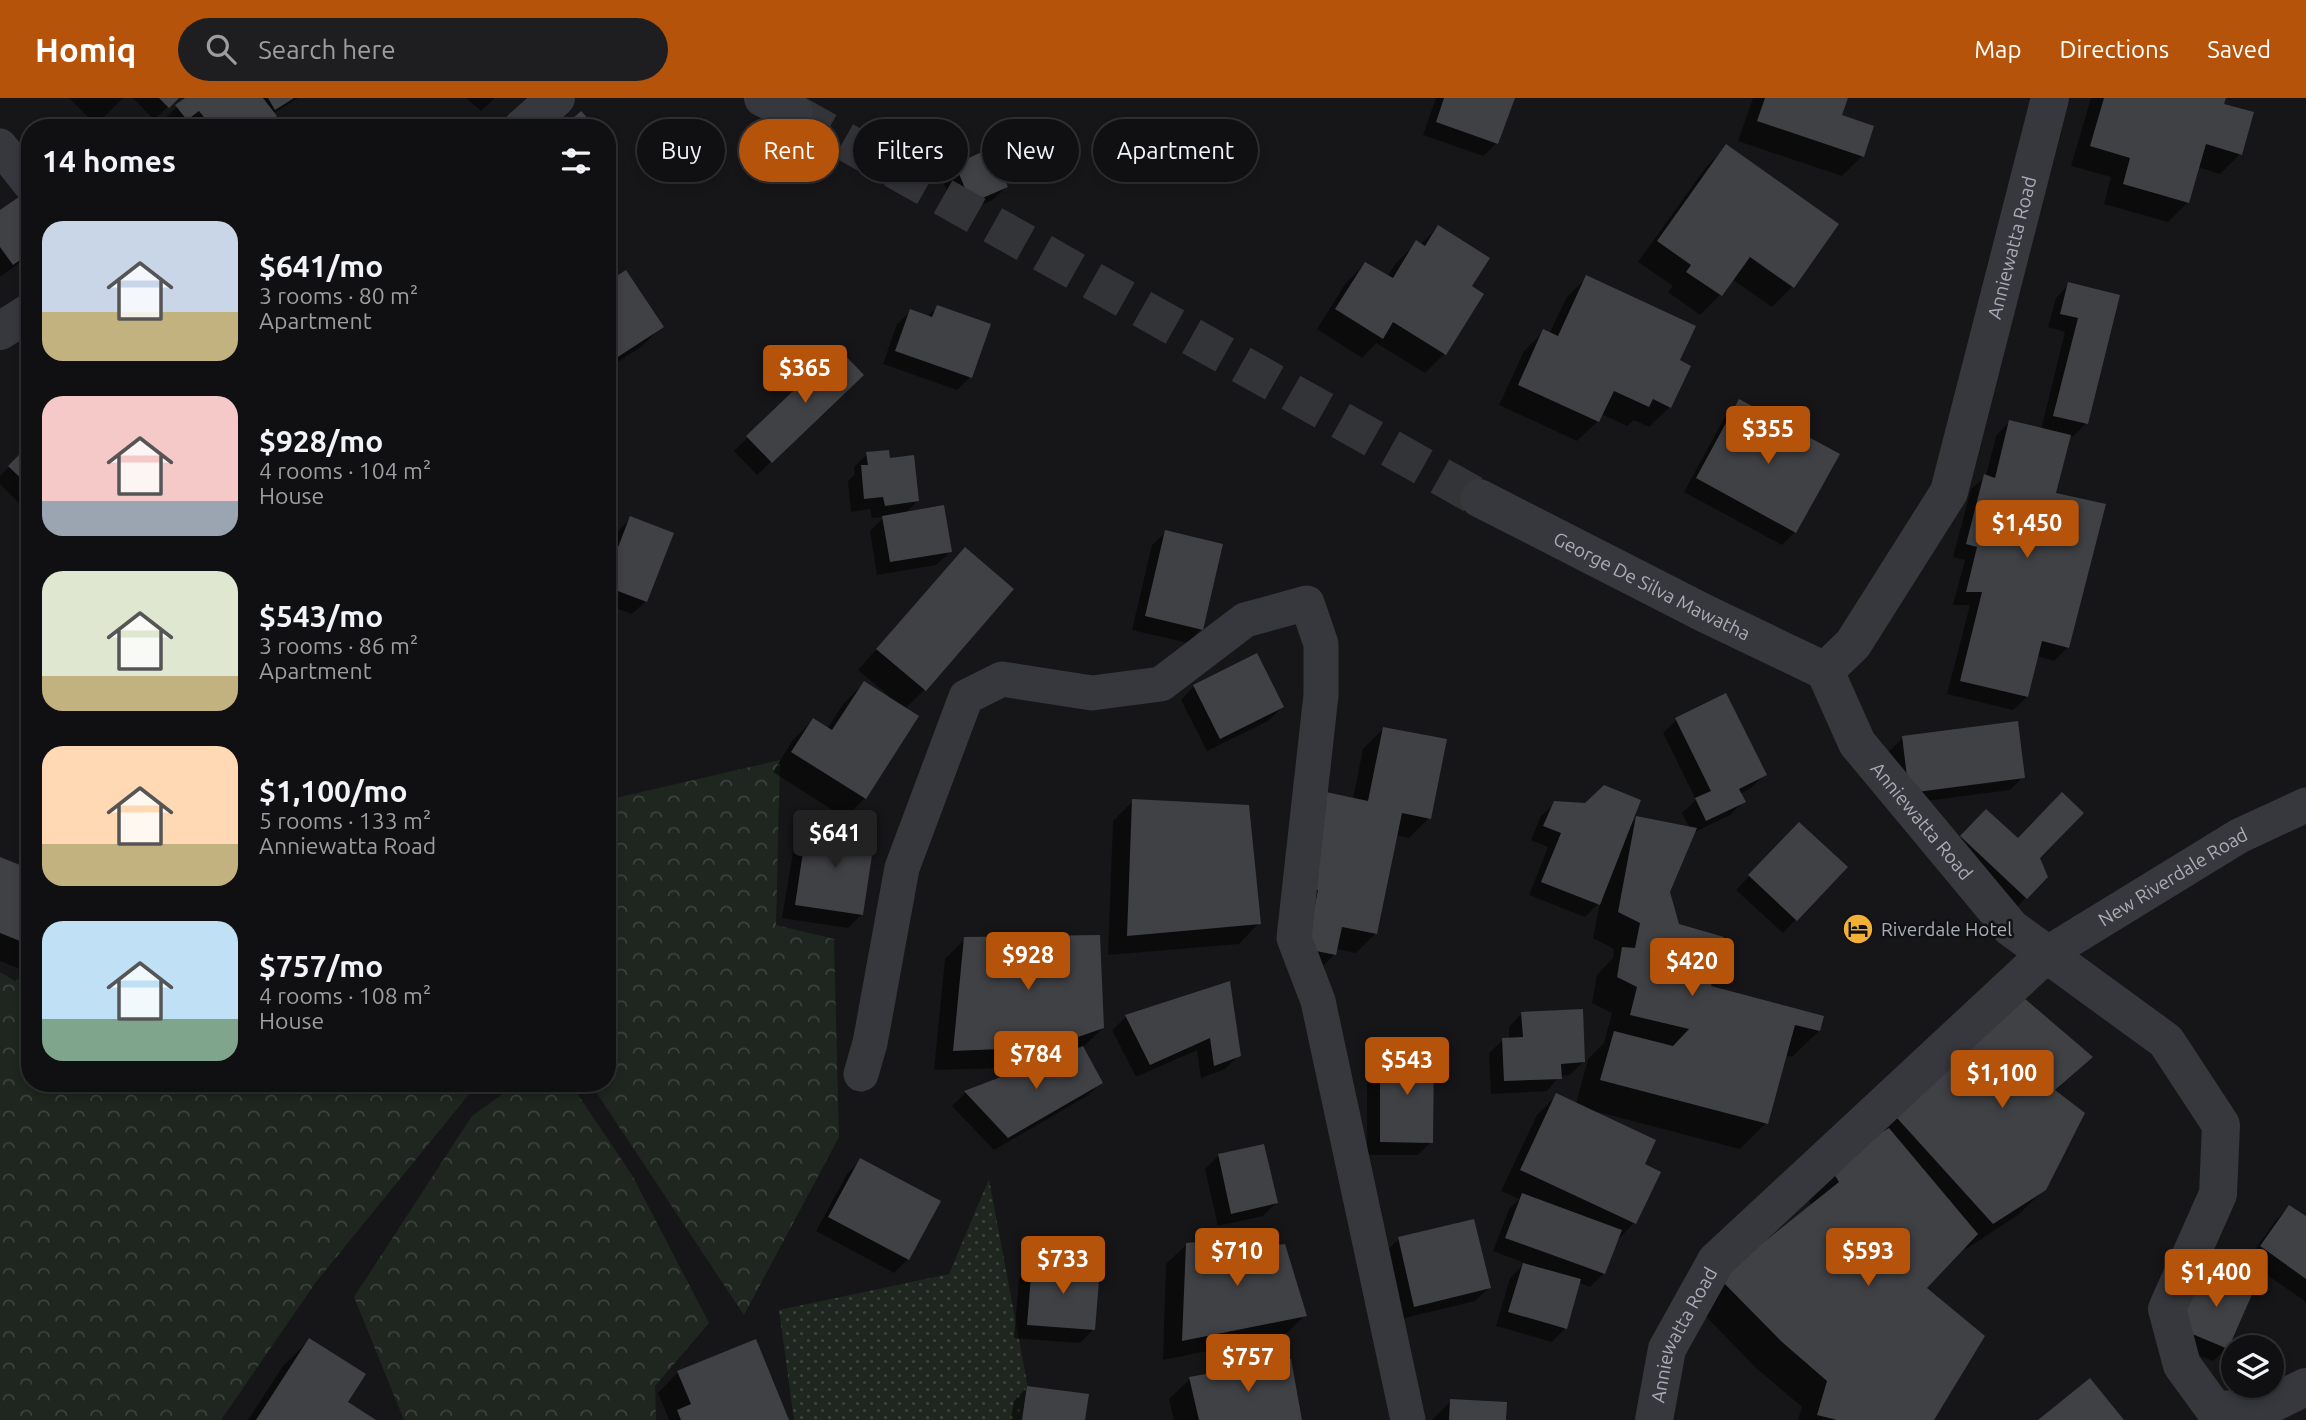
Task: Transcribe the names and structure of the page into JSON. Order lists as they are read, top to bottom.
{
  "streets": {
    "street": ["Anniewatta Road", "George De Silva Mawatha", "New Riverdale Road"]
  },
  "crossings": [
    ["Anniewatta Road", "George De Silva Mawatha"],
    ["Anniewatta Road", "New Riverdale Road"]
  ],
  "places": {
    "hotel": ["Riverdale Hotel"]
  },
  "page": {
    "header": "Homiq",
    "search": "Search here",
    "nav": ["Map", "Directions", "Saved"],
    "chip": [
      "Buy",
      "Rent",
      "Filters",
      "New",
      "Apartment"
    ],
    "heading": "14 homes",
    "list": [
      {
        "name": "$641/mo",
        "note": "3 rooms · 80 m² · Apartment"
      },
      {
        "name": "$928/mo",
        "note": "4 rooms · 104 m² · House"
      },
      {
        "name": "$543/mo",
        "note": "3 rooms · 86 m² · Apartment"
      },
      {
        "name": "$1,100/mo",
        "note": "5 rooms · 133 m² · Anniewatta Road"
      },
      {
        "name": "$757/mo",
        "note": "4 rooms · 108 m² · House"
      }
    ],
    "price": [
      "$365",
      "$355",
      "$1,450",
      "$641",
      "$928",
      "$420",
      "$784",
      "$543",
      "$1,100",
      "$710",
      "$593",
      "$733",
      "$1,400",
      "$757"
    ]
  }
}
